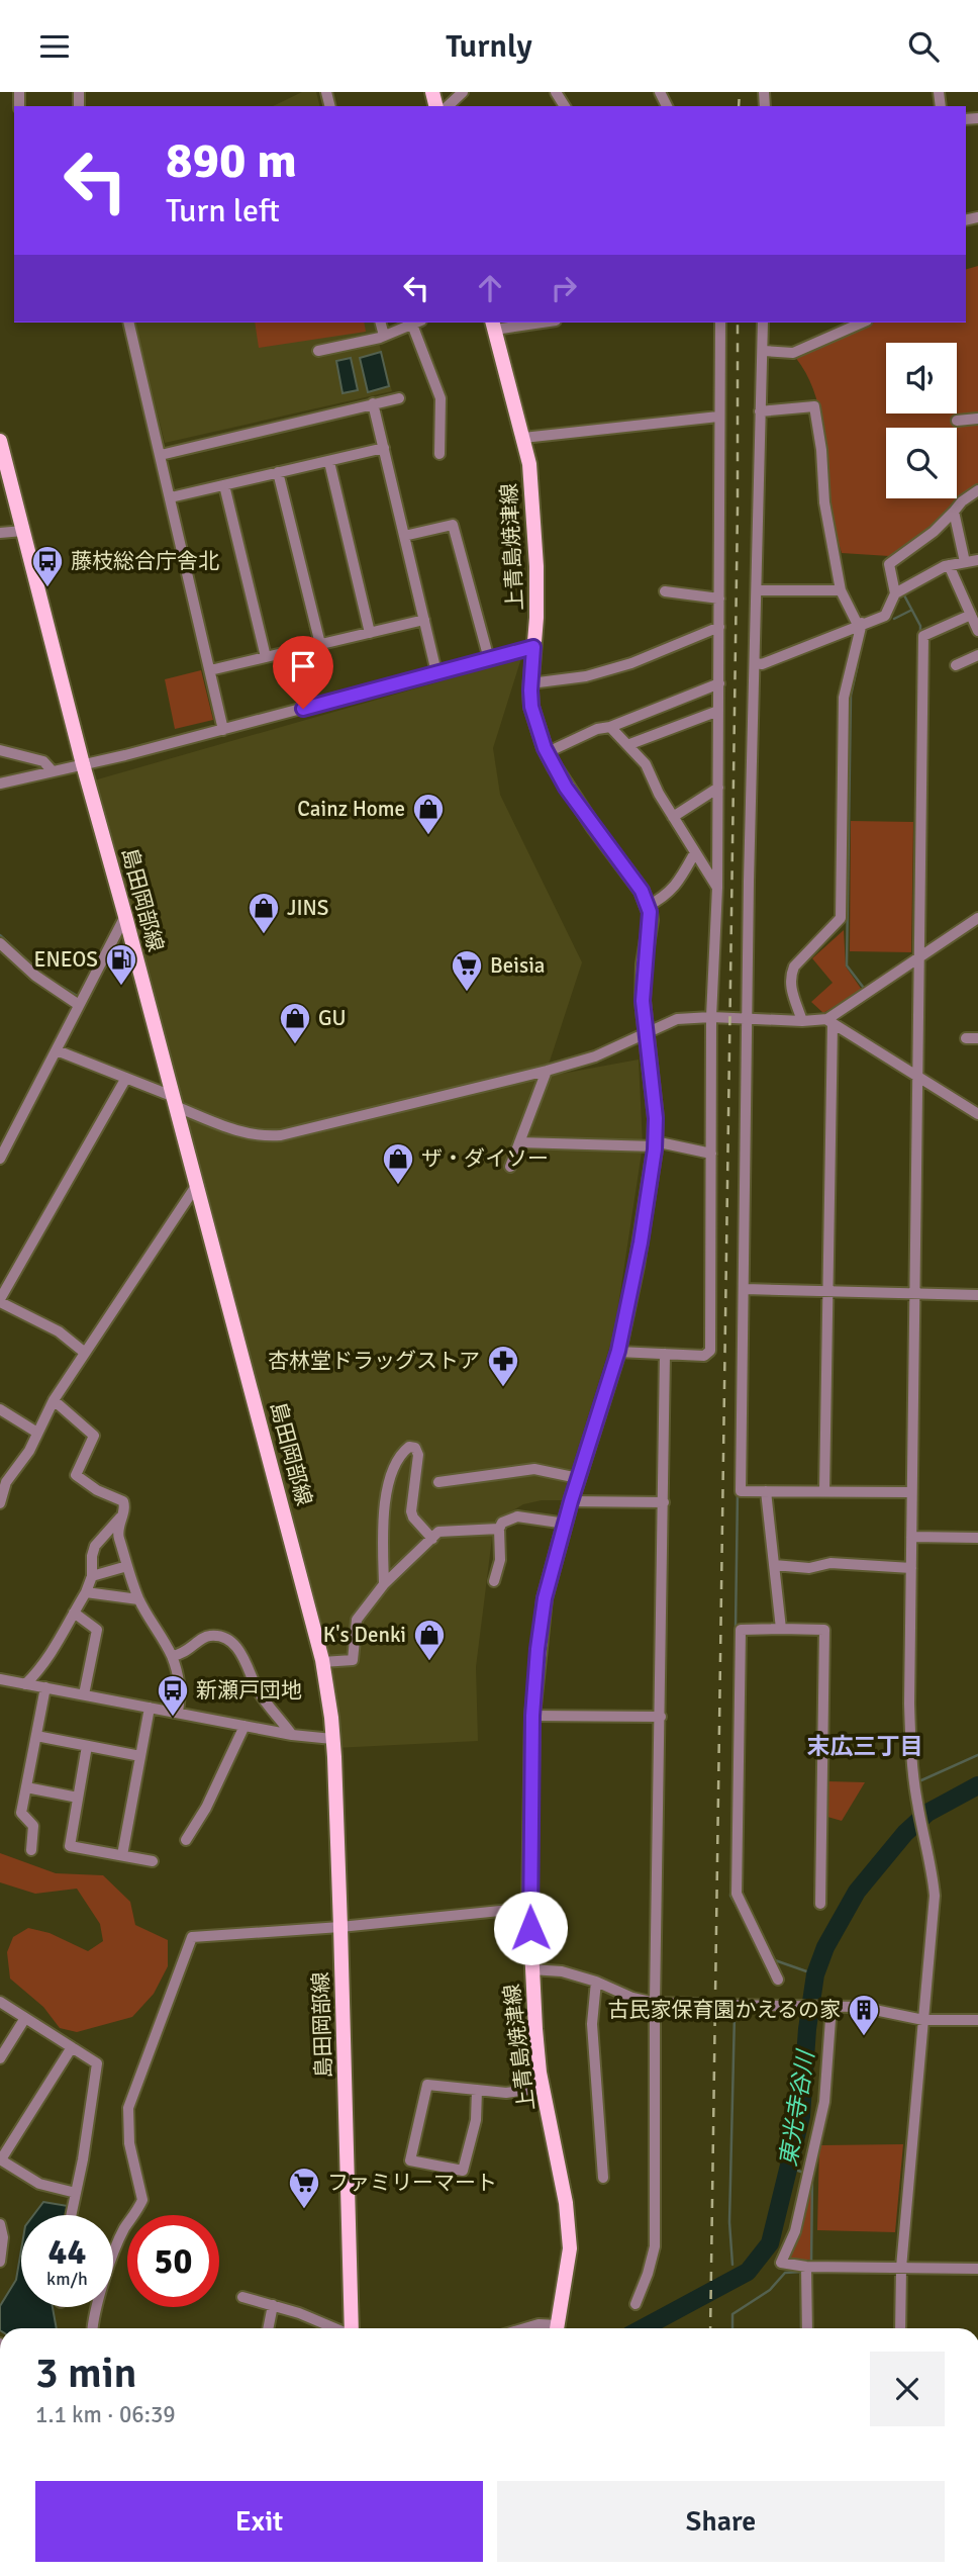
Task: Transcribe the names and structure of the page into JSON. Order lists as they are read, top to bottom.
{
  "streets": {
    "main road": ["上青島焼津線", "島田岡部線"]
  },
  "districts": ["末広三丁目"],
  "water": ["東光寺谷川"],
  "places": {
    "bus stop": ["藤枝総合庁舎北", "新瀬戸団地"],
    "shop": [
      "Cainz Home",
      "JINS",
      "GU",
      "ザ・ダイソー",
      "K's Denki"
    ],
    "fuel station": ["ENEOS"],
    "supermarket": ["Beisia", "ファミリーマート"],
    "pharmacy": ["杏林堂ドラッグストア"],
    "building": ["古民家保育園かえるの家"]
  },
  "page": {
    "header": "Turnly",
    "turn": ["890 m", "Turn left"],
    "speed": "44 km/h",
    "limit": "50",
    "heading": ["3 min", "1.1 km · 06:39"],
    "buttons": ["Exit", "Share"]
  }
}
